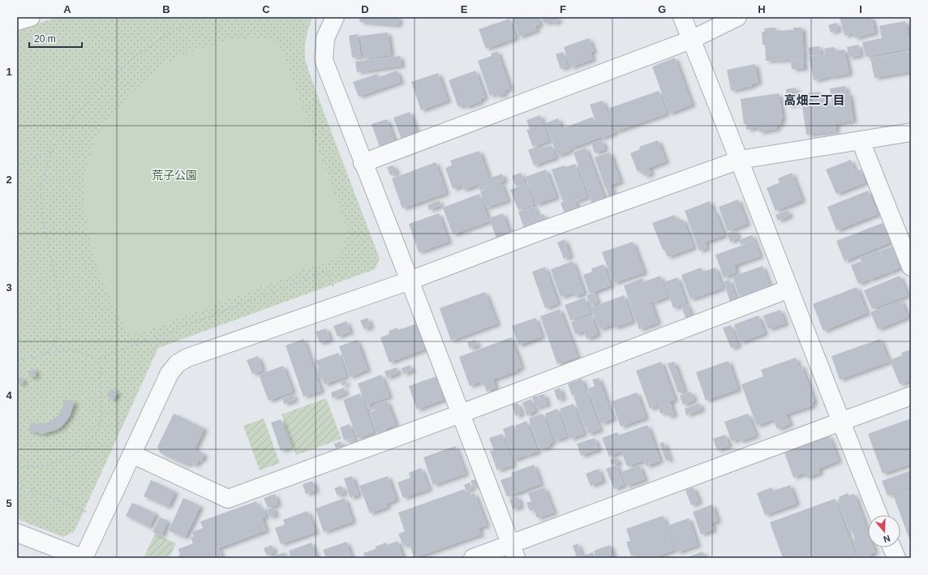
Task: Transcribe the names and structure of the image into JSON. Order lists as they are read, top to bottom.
{
  "districts": ["高畑二丁目"],
  "parks": ["荒子公園"],
  "scale_bar": "20 m",
  "north": "bottom",
  "grid": {
    "columns": [
      "A",
      "B",
      "C",
      "D",
      "E",
      "F",
      "G",
      "H",
      "I"
    ],
    "rows": [
      "1",
      "2",
      "3",
      "4",
      "5"
    ]
  }
}
